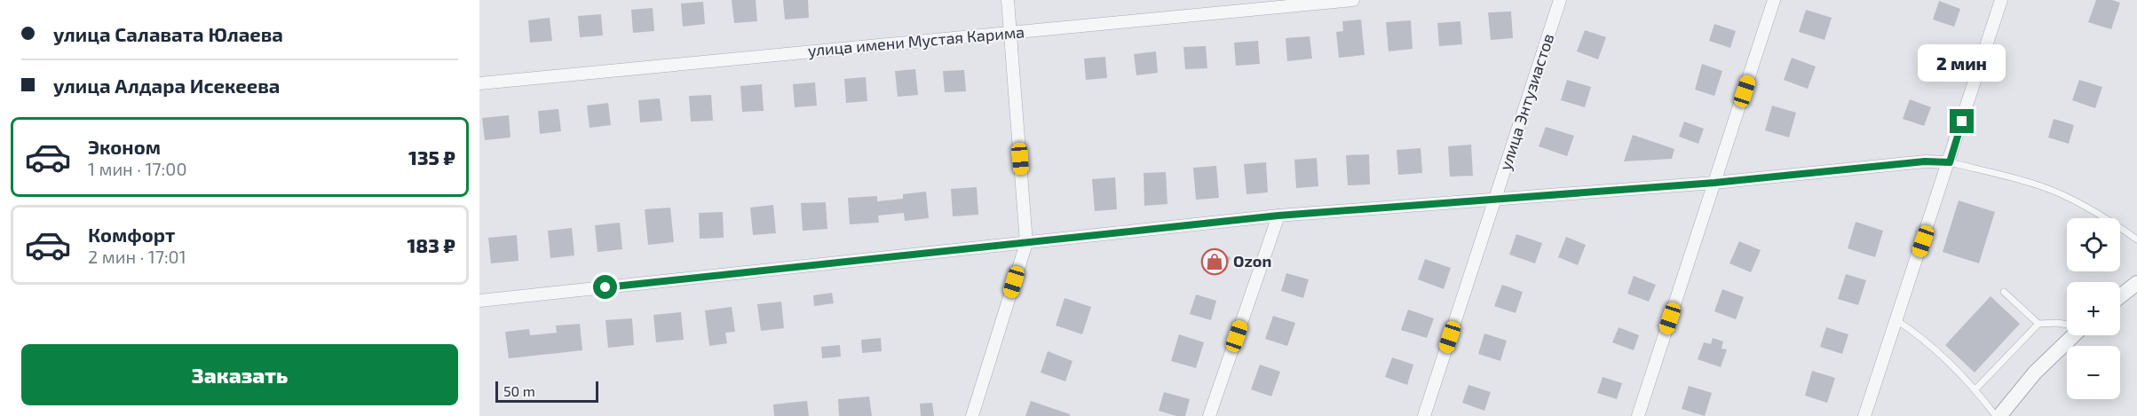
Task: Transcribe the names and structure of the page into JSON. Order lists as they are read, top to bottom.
{
  "streets": {
    "street": ["улица имени Мустая Карима", "улица Энтузиастов"]
  },
  "places": {
    "shop": ["Ozon"]
  },
  "scale_bar": "50 m",
  "page": {
    "banner": ["улица Салавата Юлаева", "улица Алдара Исекеева"],
    "bubble": "2 мин",
    "list": [
      {
        "name": "Эконом",
        "note": "1 мин · 17:00",
        "value": "135 ₽"
      },
      {
        "name": "Комфорт",
        "note": "2 мин · 17:01",
        "value": "183 ₽"
      }
    ],
    "map_buttons": ["+", "−"],
    "buttons": "Заказать",
    "scale": "50 m"
  }
}
